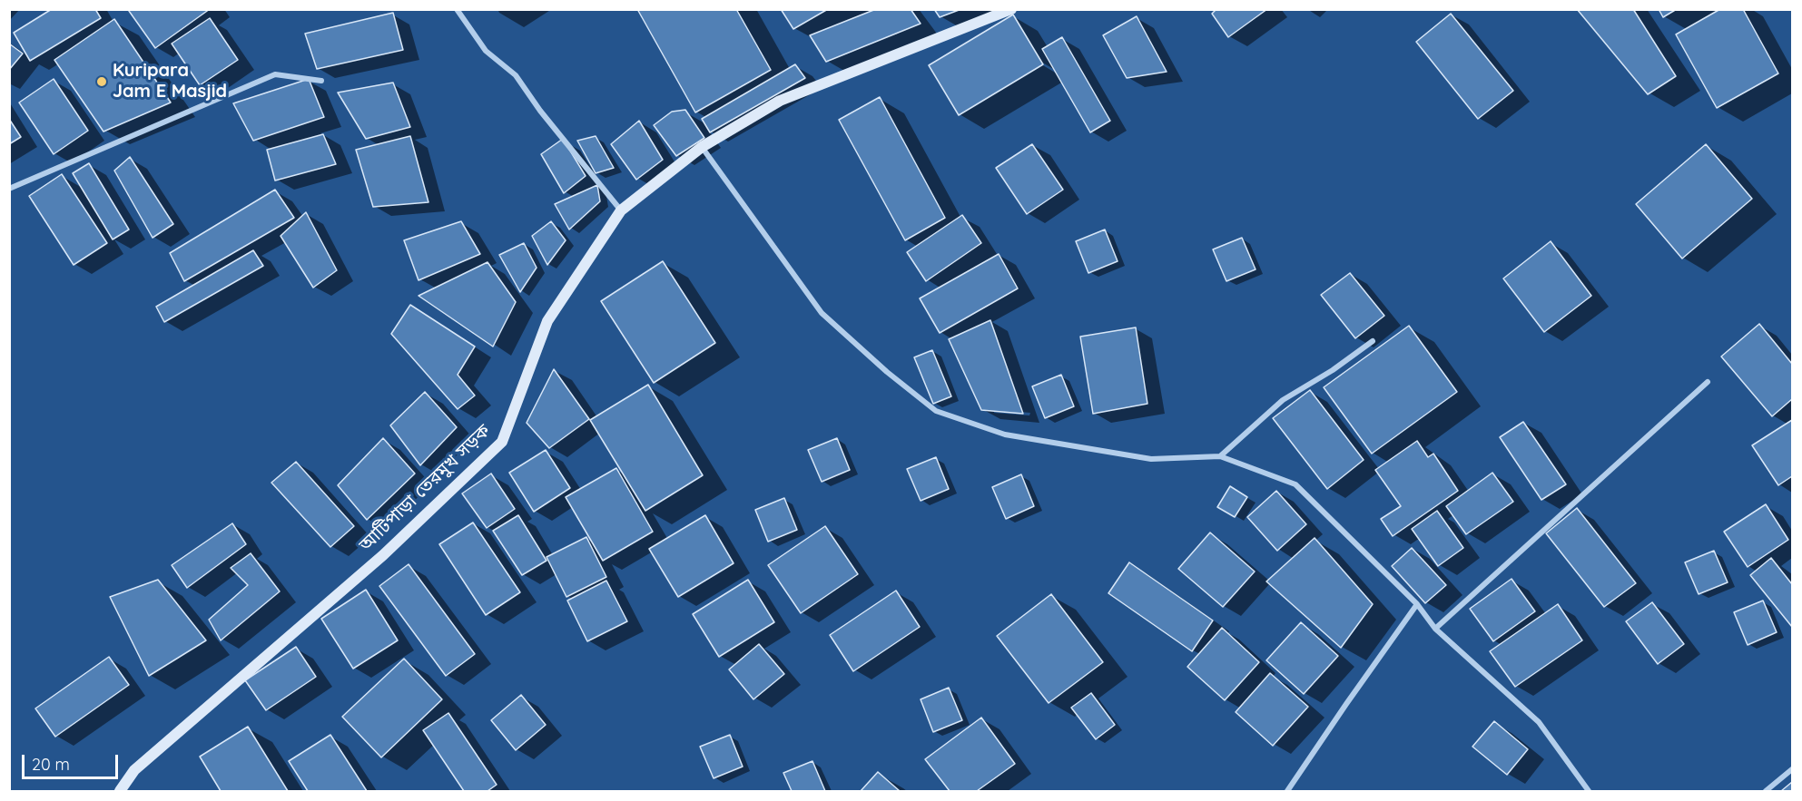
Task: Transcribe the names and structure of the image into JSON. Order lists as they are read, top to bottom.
{
  "streets": {
    "main road": ["আটিপাড়া তেরমুখ সড়ক"]
  },
  "places": ["Kuripara Jam E Masjid"],
  "scale_bar": "20 m"
}
